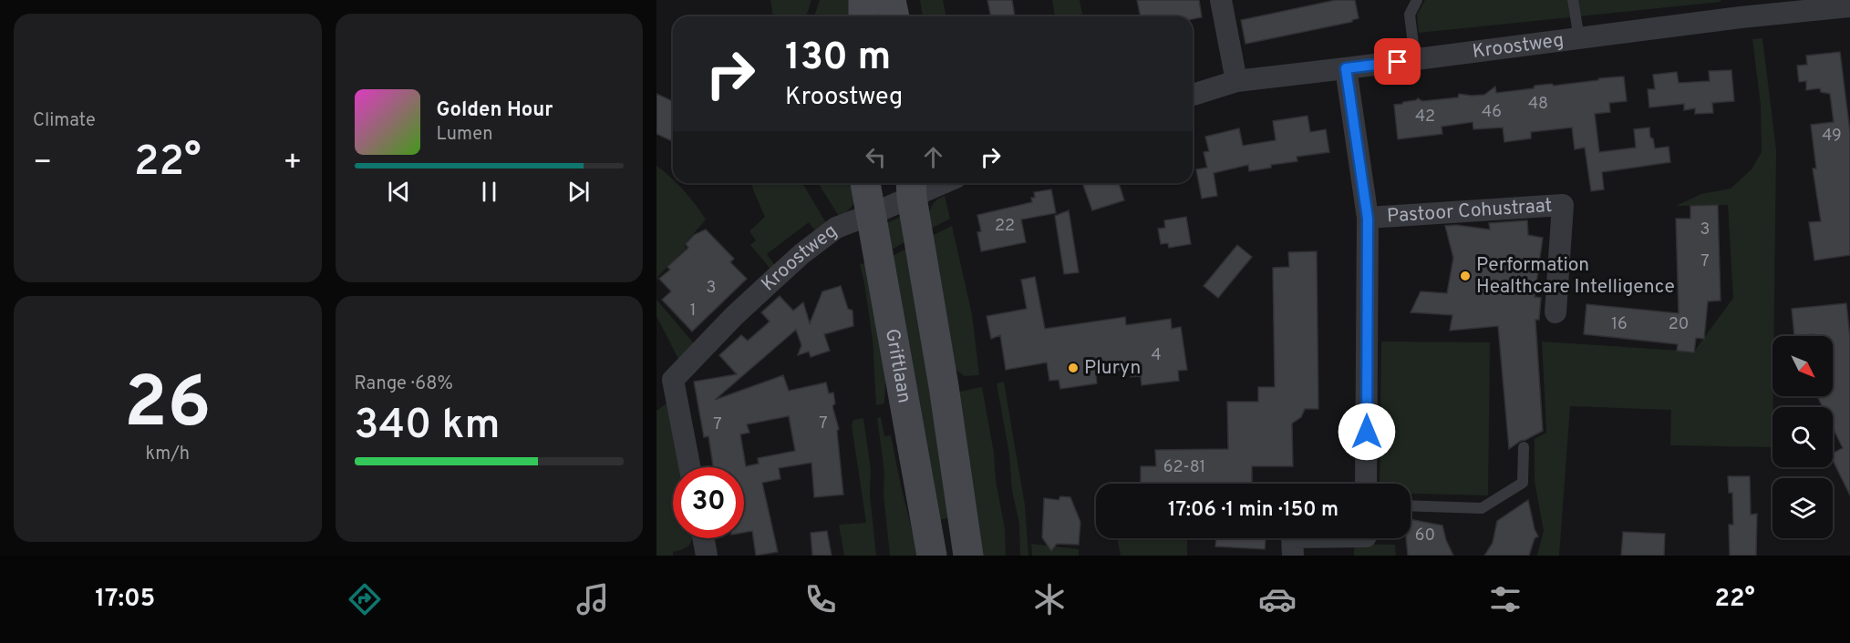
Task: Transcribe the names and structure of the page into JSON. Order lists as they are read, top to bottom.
{
  "streets": {
    "street": ["Kroostweg", "Pastoor Cohustraat", "Griftlaan"]
  },
  "crossings": [
    ["Kroostweg", "Griftlaan"]
  ],
  "places": ["Performation Healthcare Intelligence", "Pluryn"],
  "house_numbers": [
    "48",
    "46",
    "42",
    "49",
    "22",
    "3",
    "7",
    "3",
    "1",
    "16",
    "20",
    "4",
    "7",
    "7",
    "62-81",
    "60"
  ],
  "north": "bottom right",
  "page": {
    "tile": [
      "Climate",
      ["26", "km/h"],
      ["Range · 68%", "340 km"]
    ],
    "turn": ["130 m", "Kroostweg"],
    "song": ["Golden Hour", "Lumen"],
    "heat": ["−", "22°", "+"],
    "limit": "30",
    "trip": "17:06 · 1 min · 150 m",
    "tabs": ["17:05", "22°"]
  }
}
